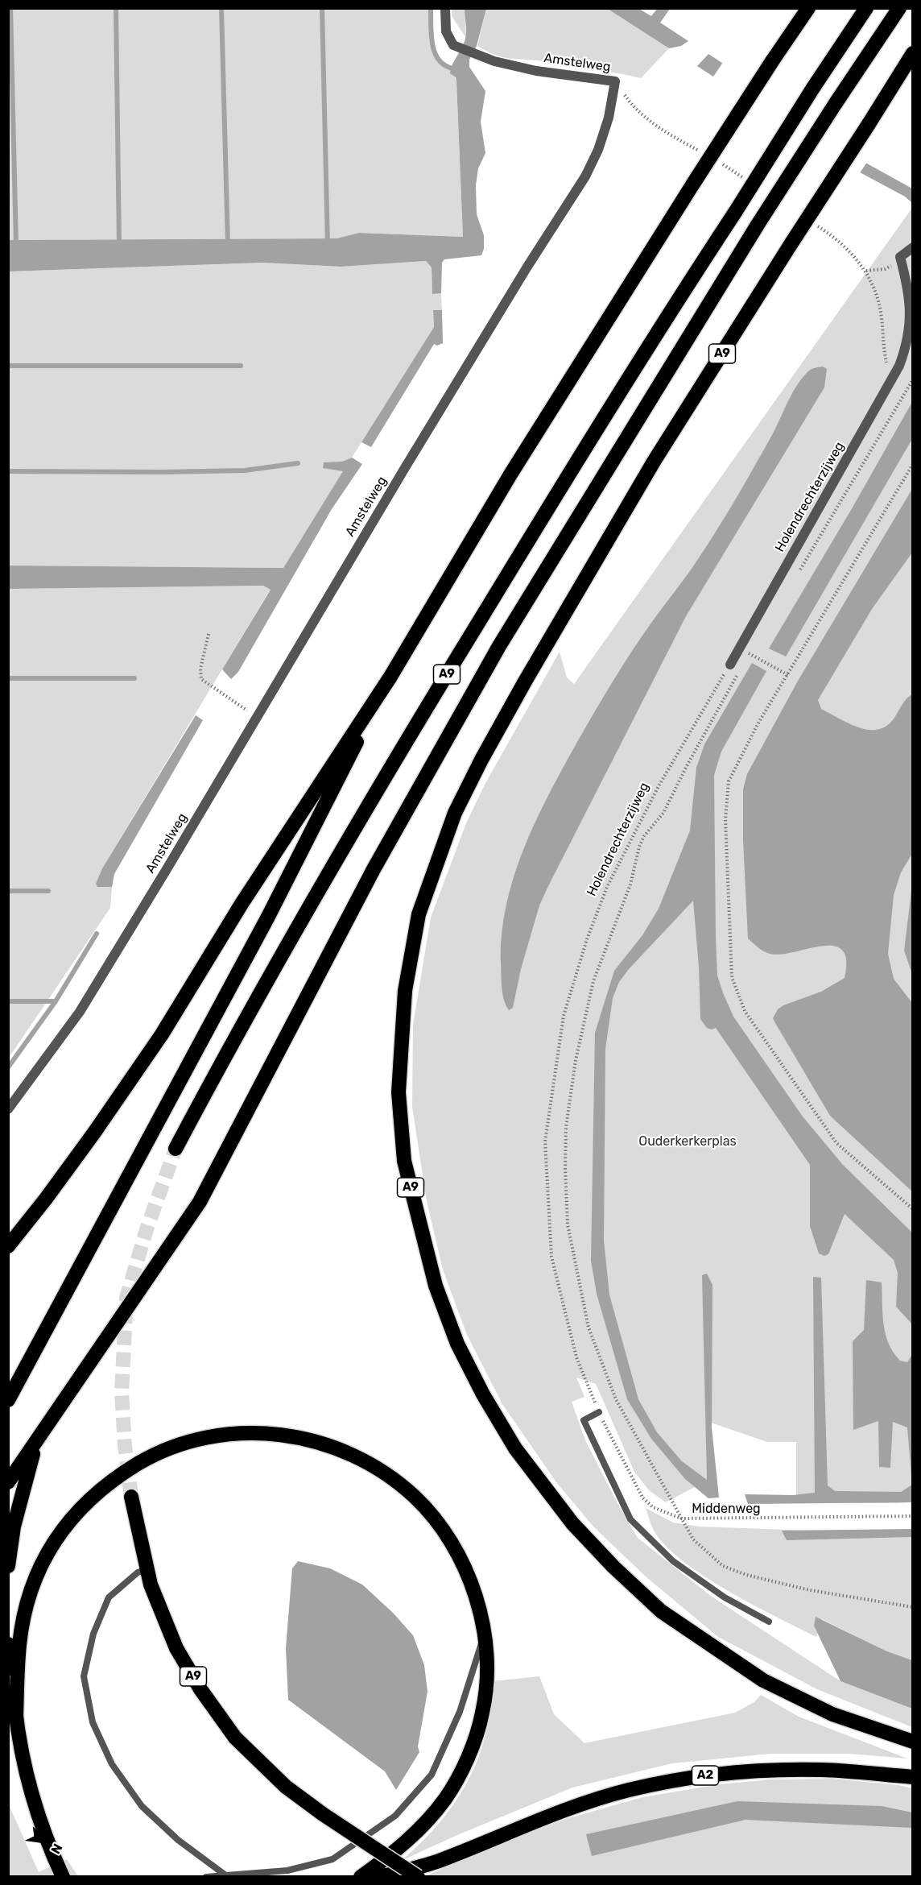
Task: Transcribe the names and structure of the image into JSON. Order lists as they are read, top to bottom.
{
  "streets": {
    "highway": ["A9", "A2"],
    "street": ["Amstelweg", "Holendrechterzijweg"],
    "path": ["Middenweg"]
  },
  "crossings": [
    ["Holendrechterzijweg", "Middenweg"]
  ],
  "parks": ["Ouderkerkerplas"],
  "north": "bottom right"
}
